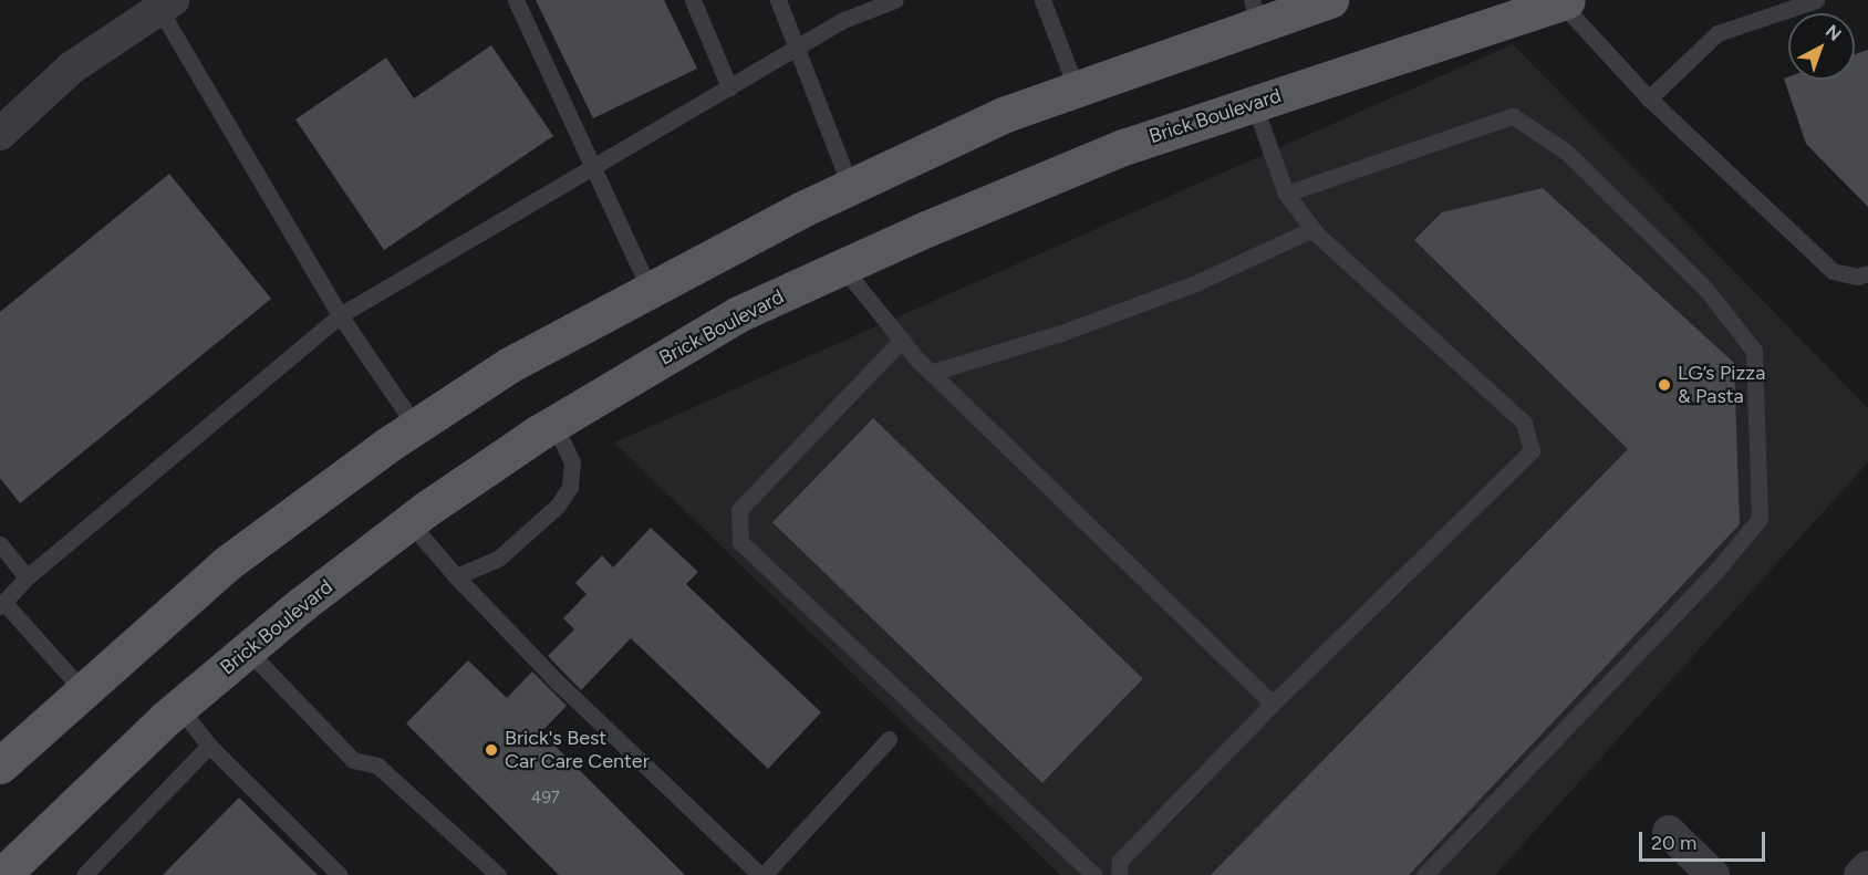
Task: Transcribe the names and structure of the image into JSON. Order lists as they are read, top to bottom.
{
  "streets": {
    "main road": ["Brick Boulevard"]
  },
  "places": ["LG’s Pizza & Pasta", "Brick's Best Car Care Center"],
  "house_numbers": ["497"],
  "scale_bar": "20 m",
  "north": "top right"
}
